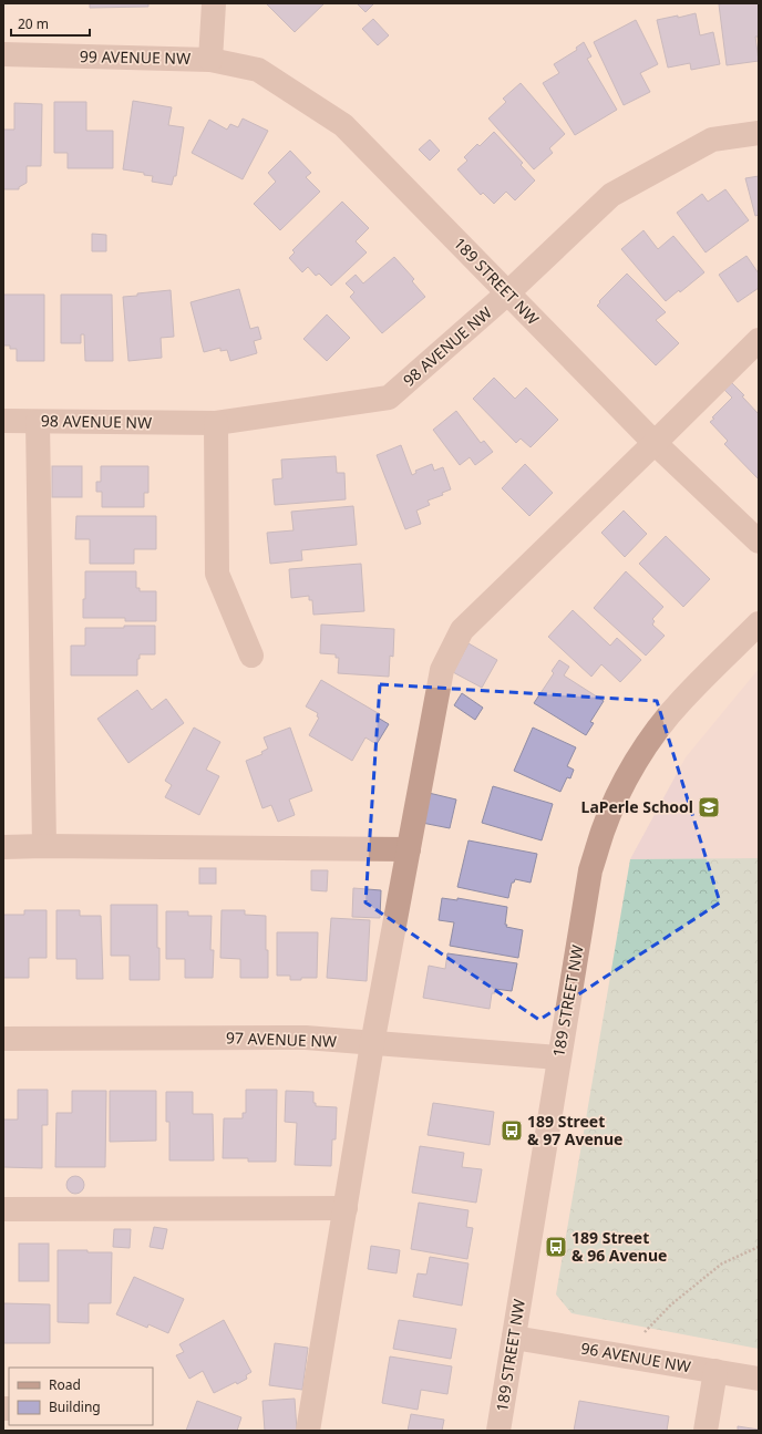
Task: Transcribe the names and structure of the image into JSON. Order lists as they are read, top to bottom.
{
  "streets": {
    "street": [
      "99 AVENUE NW",
      "189 STREET NW",
      "98 AVENUE NW",
      "97 AVENUE NW",
      "96 AVENUE NW"
    ]
  },
  "crossings": [
    ["99 AVENUE NW", "189 STREET NW"],
    ["189 STREET NW", "98 AVENUE NW"],
    ["189 STREET NW", "97 AVENUE NW"],
    ["189 STREET NW", "96 AVENUE NW"]
  ],
  "places": {
    "school or university": ["LaPerle School"],
    "bus stop": ["189 Street & 97 Avenue", "189 Street & 96 Avenue"]
  },
  "legend": ["Road", "Building"],
  "scale_bar": "20 m"
}
